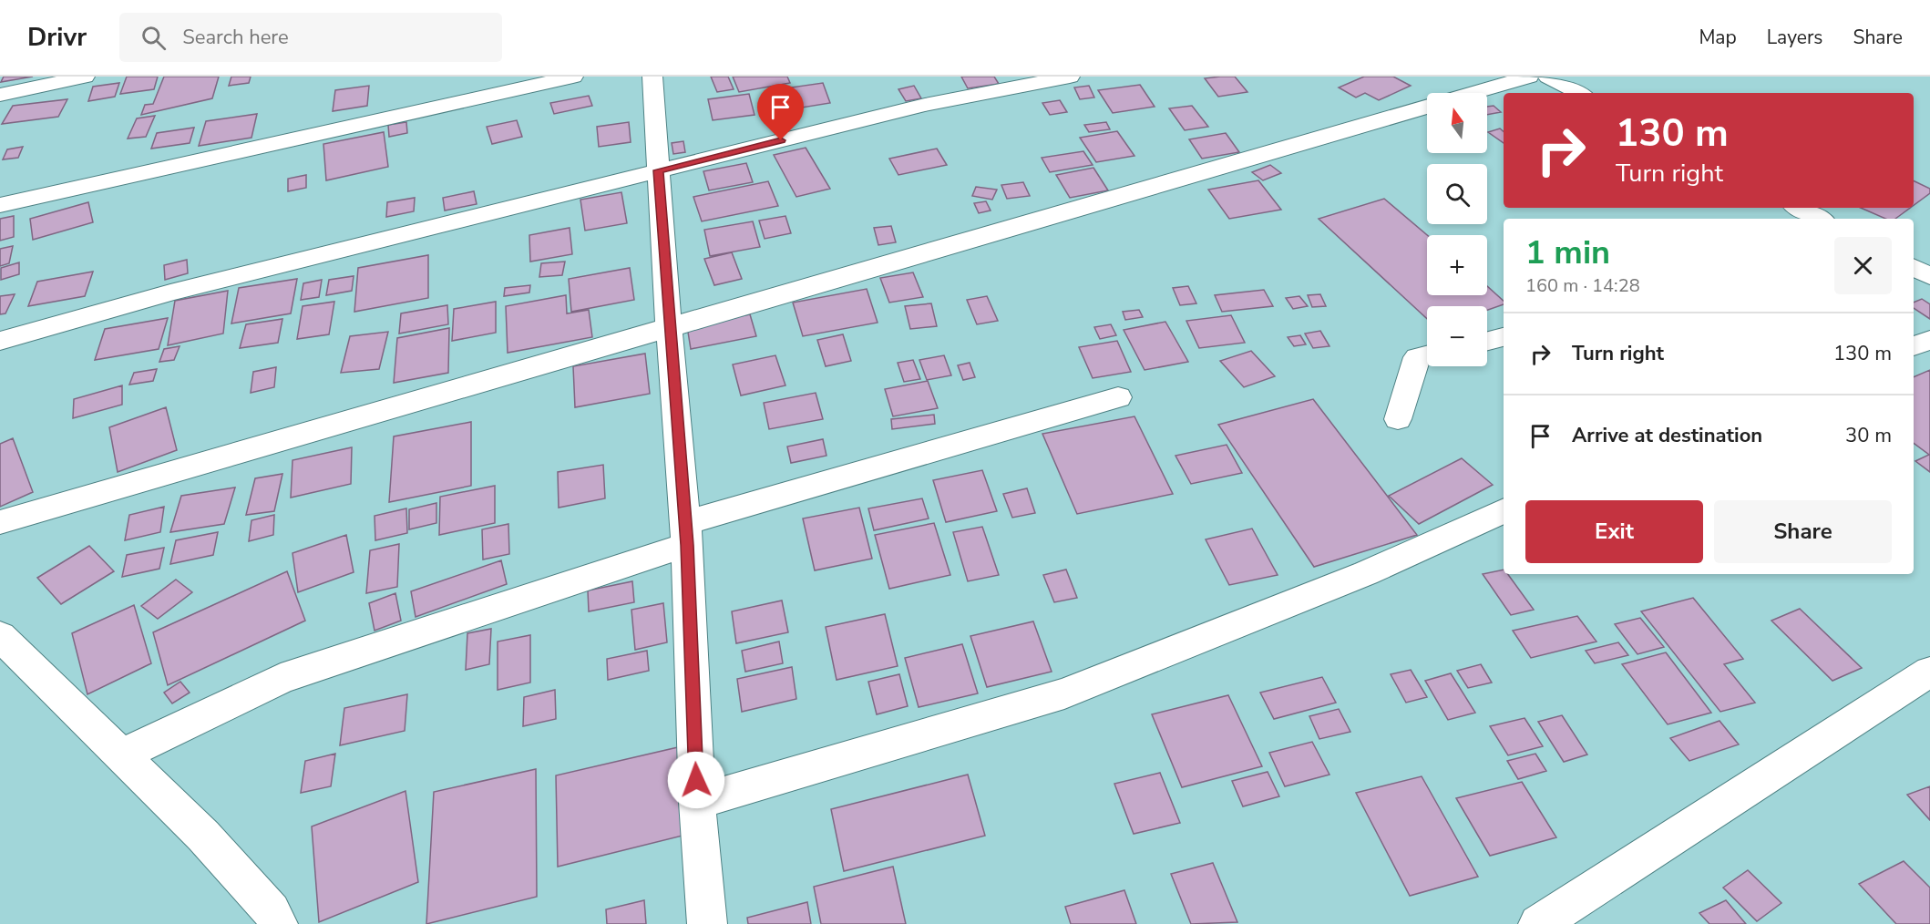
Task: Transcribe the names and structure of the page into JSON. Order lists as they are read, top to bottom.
{
  "north": "top",
  "page": {
    "header": "Drivr",
    "search": "Search here",
    "nav": ["Map", "Layers", "Share"],
    "map_buttons": ["+", "−"],
    "turn": ["130 m", "Turn right"],
    "heading": ["1 min", "160 m · 14:28"],
    "list": [
      {
        "name": "Turn right",
        "value": "130 m"
      },
      {
        "name": "Arrive at destination",
        "value": "30 m"
      }
    ],
    "buttons": ["Exit", "Share"]
  }
}
